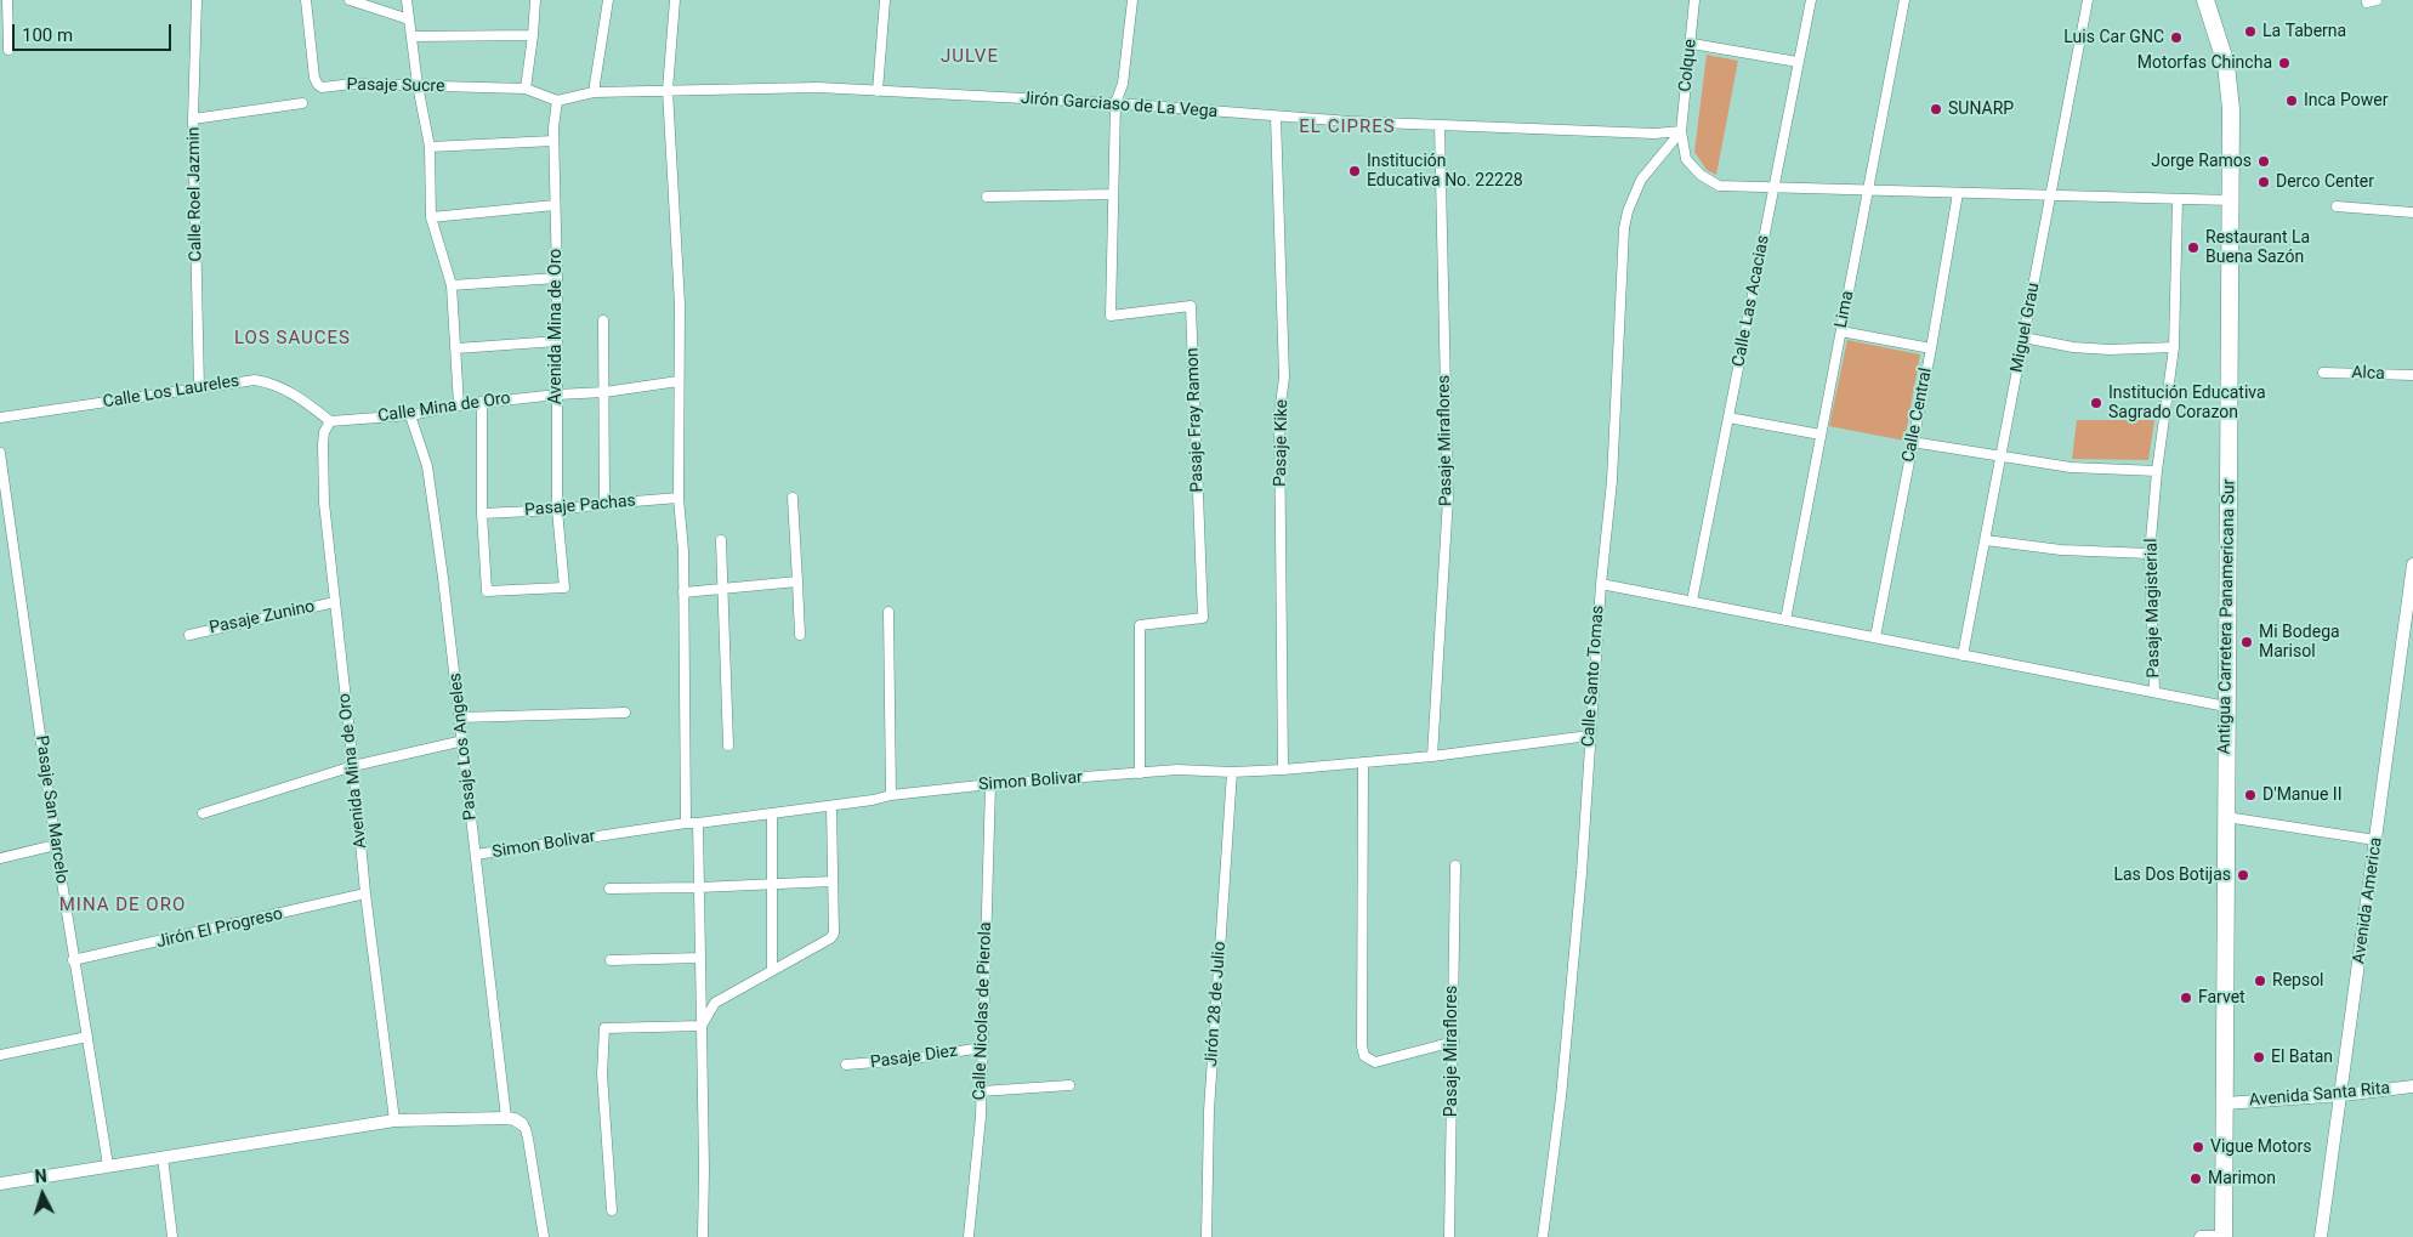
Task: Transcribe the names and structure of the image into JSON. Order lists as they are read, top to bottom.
{
  "streets": {
    "highway": ["Antigua Carretera Panamericana Sur"],
    "street": [
      "Colque",
      "Pasaje Sucre",
      "Jirón Garciaso de La Vega",
      "Calle Roel Jazmin",
      "Calle Las Acacias",
      "Lima",
      "Avenida Mina de Oro",
      "Miguel Grau",
      "Alca",
      "Calle Los Laureles",
      "Calle Mina de Oro",
      "Calle Central",
      "Pasaje Fray Ramon",
      "Pasaje Miraflores",
      "Pasaje Kike",
      "Pasaje Pachas",
      "Pasaje Magisterial",
      "Pasaje Zunino",
      "Calle Santo Tomas",
      "Pasaje Los Angeles",
      "Simon Bolivar",
      "Pasaje San Marcelo",
      "Avenida America",
      "Jirón El Progreso",
      "Jirón 28 de Julio",
      "Calle Nicolas de Pierola",
      "Pasaje Diez",
      "Avenida Santa Rita"
    ]
  },
  "crossings": [
    ["Colque", "Jirón Garciaso de La Vega"],
    ["Colque", "Calle Santo Tomas"],
    ["Pasaje Sucre", "Jirón Garciaso de La Vega"],
    ["Pasaje Sucre", "Avenida Mina de Oro"],
    ["Jirón Garciaso de La Vega", "Avenida Mina de Oro"],
    ["Jirón Garciaso de La Vega", "Pasaje Fray Ramon"],
    ["Jirón Garciaso de La Vega", "Pasaje Miraflores"],
    ["Jirón Garciaso de La Vega", "Pasaje Kike"],
    ["Jirón Garciaso de La Vega", "Calle Santo Tomas"],
    ["Calle Roel Jazmin", "Calle Los Laureles"],
    ["Avenida Mina de Oro", "Calle Los Laureles"],
    ["Avenida Mina de Oro", "Calle Mina de Oro"],
    ["Avenida Mina de Oro", "Pasaje Pachas"],
    ["Avenida Mina de Oro", "Pasaje Zunino"],
    ["Avenida Mina de Oro", "Jirón El Progreso"],
    ["Calle Los Laureles", "Calle Mina de Oro"],
    ["Calle Mina de Oro", "Pasaje Los Angeles"],
    ["Pasaje Fray Ramon", "Simon Bolivar"],
    ["Pasaje Miraflores", "Simon Bolivar"],
    ["Pasaje Kike", "Simon Bolivar"],
    ["Antigua Carretera Panamericana Sur", "Avenida Santa Rita"],
    ["Calle Santo Tomas", "Simon Bolivar"],
    ["Pasaje Los Angeles", "Simon Bolivar"],
    ["Simon Bolivar", "Jirón 28 de Julio"],
    ["Simon Bolivar", "Calle Nicolas de Pierola"],
    ["Pasaje San Marcelo", "Jirón El Progreso"],
    ["Avenida America", "Avenida Santa Rita"],
    ["Calle Nicolas de Pierola", "Pasaje Diez"]
  ],
  "districts": [
    "JULVE",
    "EL CIPRES",
    "LOS SAUCES",
    "MINA DE ORO"
  ],
  "places": [
    "La Taberna",
    "Luis Car GNC",
    "Motorfas Chincha",
    "Inca Power",
    "SUNARP",
    "Jorge Ramos",
    "Institución Educativa No. 22228",
    "Derco Center",
    "Restaurant La Buena Sazón",
    "Institución Educativa Sagrado Corazon",
    "Mi Bodega Marisol",
    "D'Manue II",
    "Las Dos Botijas",
    "Repsol",
    "Farvet",
    "El Batan",
    "Vigue Motors",
    "Marimon"
  ],
  "scale_bar": "100 m",
  "north": "top"
}
